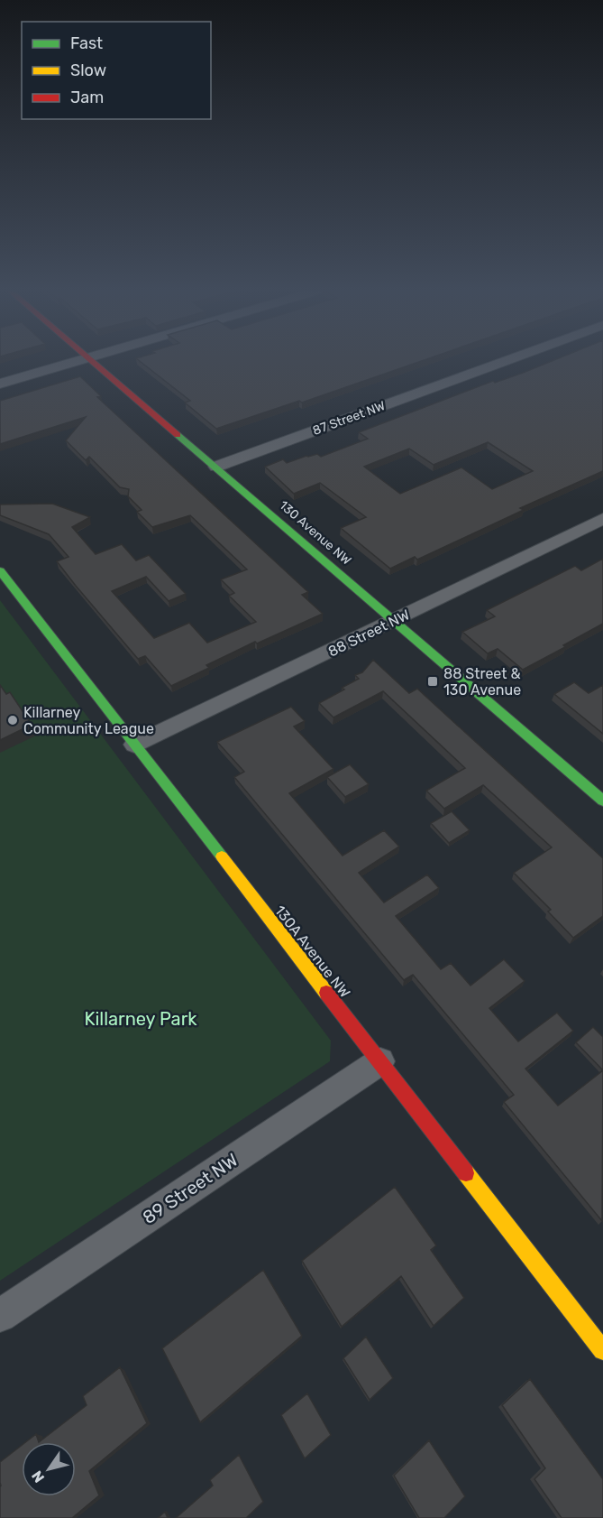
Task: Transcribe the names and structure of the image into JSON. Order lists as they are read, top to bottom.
{
  "streets": {
    "street": [
      "87 Street NW",
      "130 Avenue NW",
      "88 Street NW",
      "130A Avenue NW",
      "89 Street NW"
    ]
  },
  "crossings": [
    ["87 Street NW", "130 Avenue NW"],
    ["130 Avenue NW", "88 Street NW"],
    ["88 Street NW", "130A Avenue NW"],
    ["130A Avenue NW", "89 Street NW"]
  ],
  "parks": ["Killarney Park"],
  "places": {
    "transit": ["88 Street & 130 Avenue"],
    "other": ["Killarney Community League"]
  },
  "legend": ["Fast", "Slow", "Jam"],
  "north": "bottom left"
}
